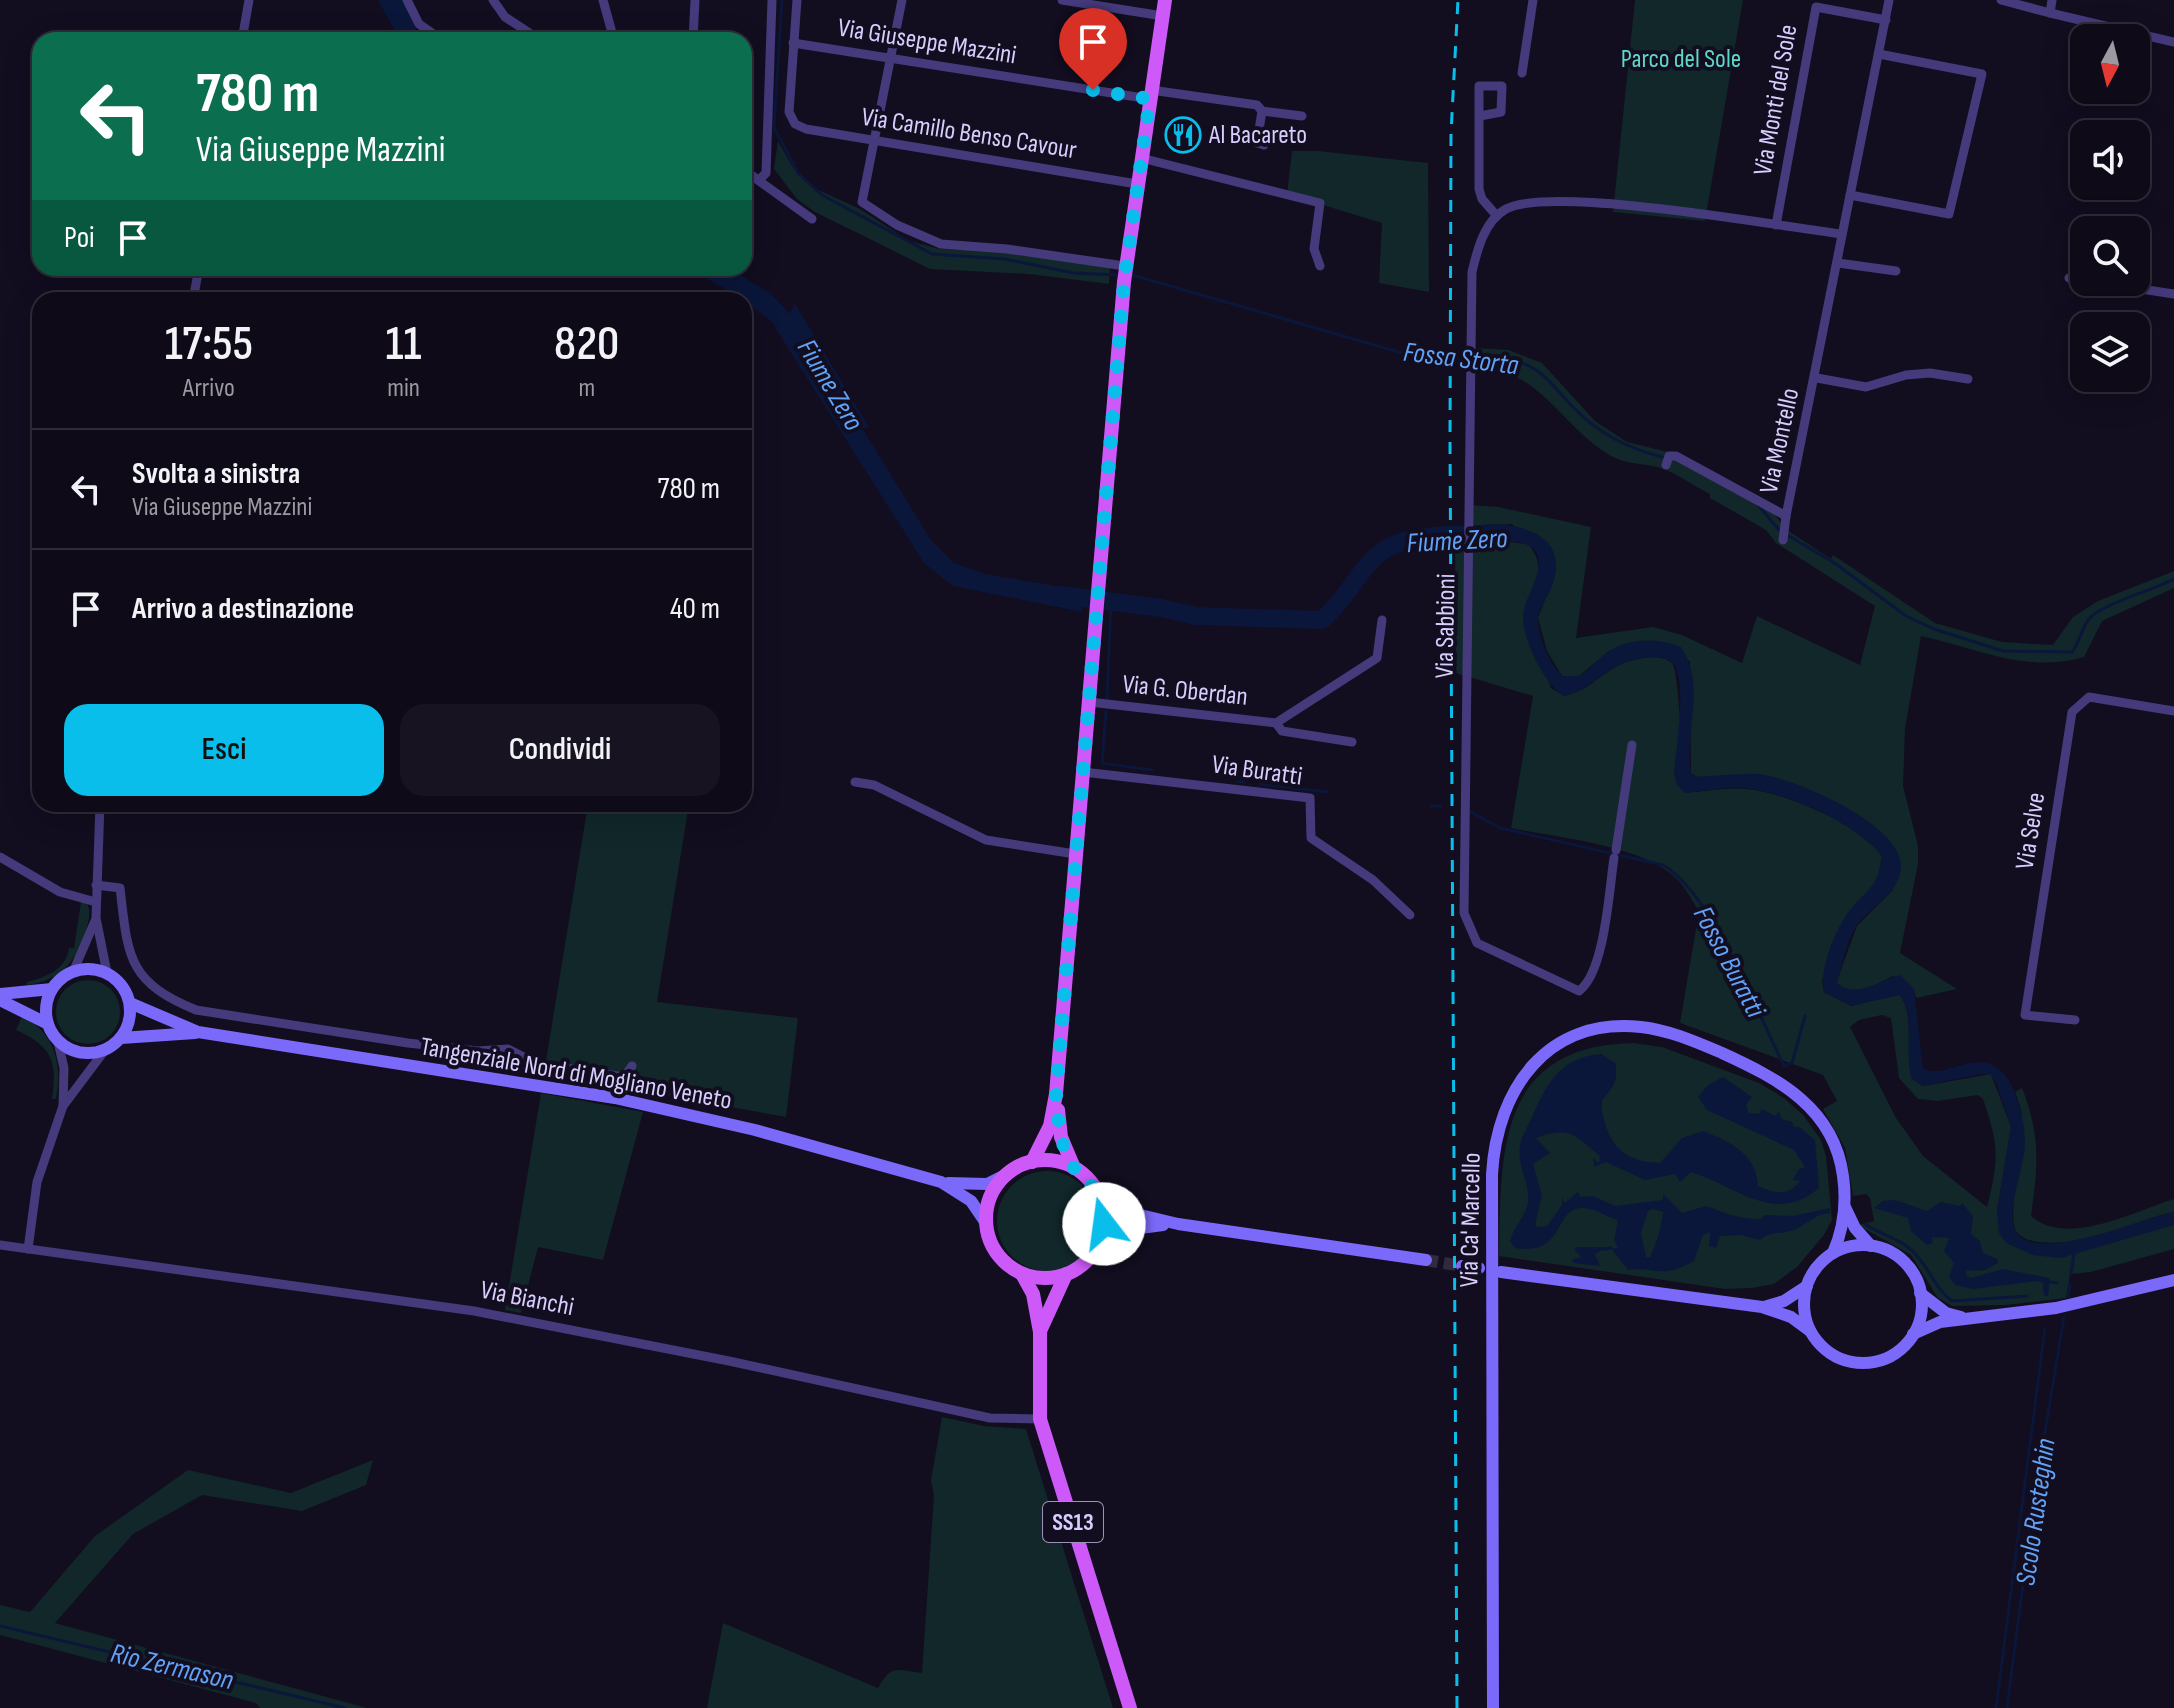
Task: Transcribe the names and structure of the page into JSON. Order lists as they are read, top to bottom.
{
  "streets": {
    "main road": ["Tangenziale Nord di Mogliano Veneto", "Via Ca' Marcello", "SS13"],
    "street": [
      "Via Giuseppe Mazzini",
      "Via Monti del Sole",
      "Via Camillo Benso Cavour",
      "Via Montello",
      "Via Sabbioni",
      "Via G. Oberdan",
      "Via Buratti",
      "Via Selve",
      "Via Bianchi"
    ]
  },
  "crossings": [
    ["Via Giuseppe Mazzini", "Via Camillo Benso Cavour"],
    ["Via Monti del Sole", "Via Montello"],
    ["Tangenziale Nord di Mogliano Veneto", "SS13"],
    ["Via Bianchi", "SS13"]
  ],
  "water": [
    "Fossa Storta",
    "Fiume Zero",
    "Fosso Buratti",
    "Scolo Rusteghin",
    "Rio Zermason"
  ],
  "parks": ["Parco del Sole"],
  "places": {
    "restaurant": ["Al Bacareto"]
  },
  "north": "bottom",
  "page": {
    "turn": ["780 m", "Via Giuseppe Mazzini"],
    "then": "Poi",
    "eta": [
      "17:55",
      "Arrivo",
      "11",
      "min",
      "820",
      "m"
    ],
    "list": [
      {
        "name": "Svolta a sinistra",
        "note": "Via Giuseppe Mazzini",
        "value": "780 m"
      },
      {
        "name": "Arrivo a destinazione",
        "value": "40 m"
      }
    ],
    "buttons": ["Esci", "Condividi"]
  }
}
